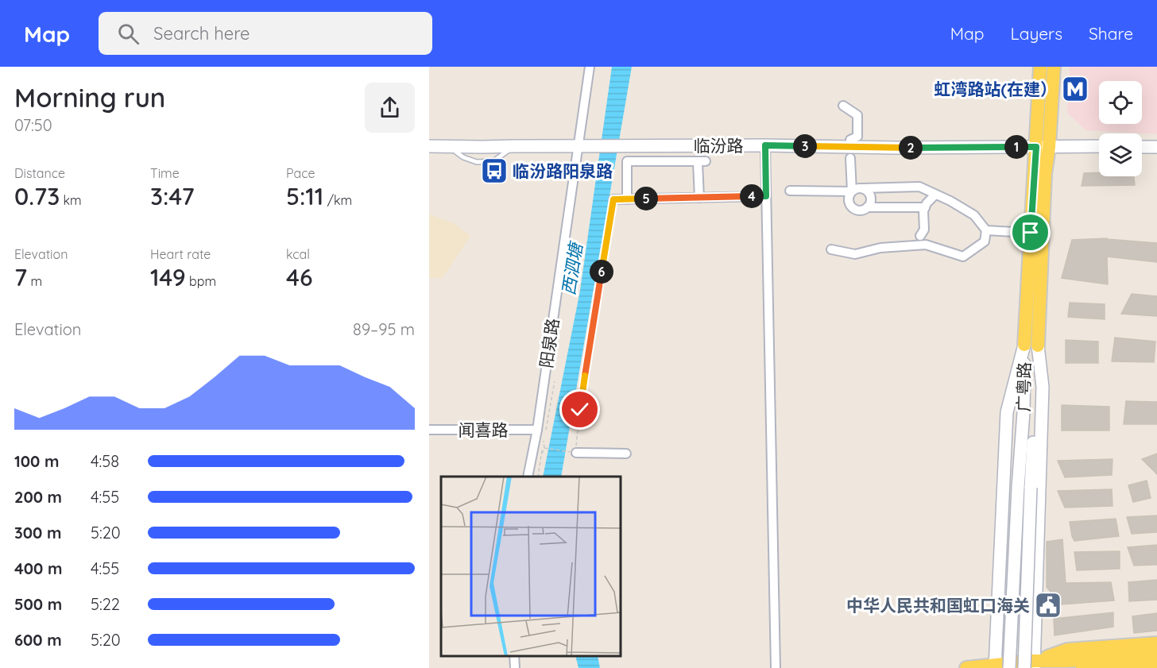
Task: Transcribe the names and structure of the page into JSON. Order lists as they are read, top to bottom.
{
  "streets": {
    "main road": ["临汾路", "广粤路"],
    "street": ["阳泉路", "闻喜路"]
  },
  "crossings": [
    ["临汾路", "阳泉路"],
    ["阳泉路", "闻喜路"]
  ],
  "water": ["西泗塘"],
  "places": {
    "metro station": ["虹湾路站(在建）"],
    "bus stop": ["临汾路阳泉路"],
    "public building": ["中华人民共和国虹口海关"]
  },
  "page": {
    "header": "Map",
    "search": "Search here",
    "nav": ["Map", "Layers", "Share"],
    "heading": ["Morning run", "07:50"],
    "pins": [
      "3",
      "1",
      "2",
      "4",
      "5",
      "6"
    ],
    "stats": [
      ["Distance", "0.73 km"],
      ["Time", "3:47"],
      ["Pace", "5:11 /km"],
      ["Elevation", "7 m"],
      ["Heart rate", "149 bpm"],
      ["kcal", "46"]
    ],
    "chart": ["Elevation", "89–95 m"],
    "list": [
      {
        "name": "100 m",
        "note": "4:58"
      },
      {
        "name": "200 m",
        "note": "4:55"
      },
      {
        "name": "300 m",
        "note": "5:20"
      },
      {
        "name": "400 m",
        "note": "4:55"
      },
      {
        "name": "500 m",
        "note": "5:22"
      },
      {
        "name": "600 m",
        "note": "5:20"
      }
    ]
  }
}
